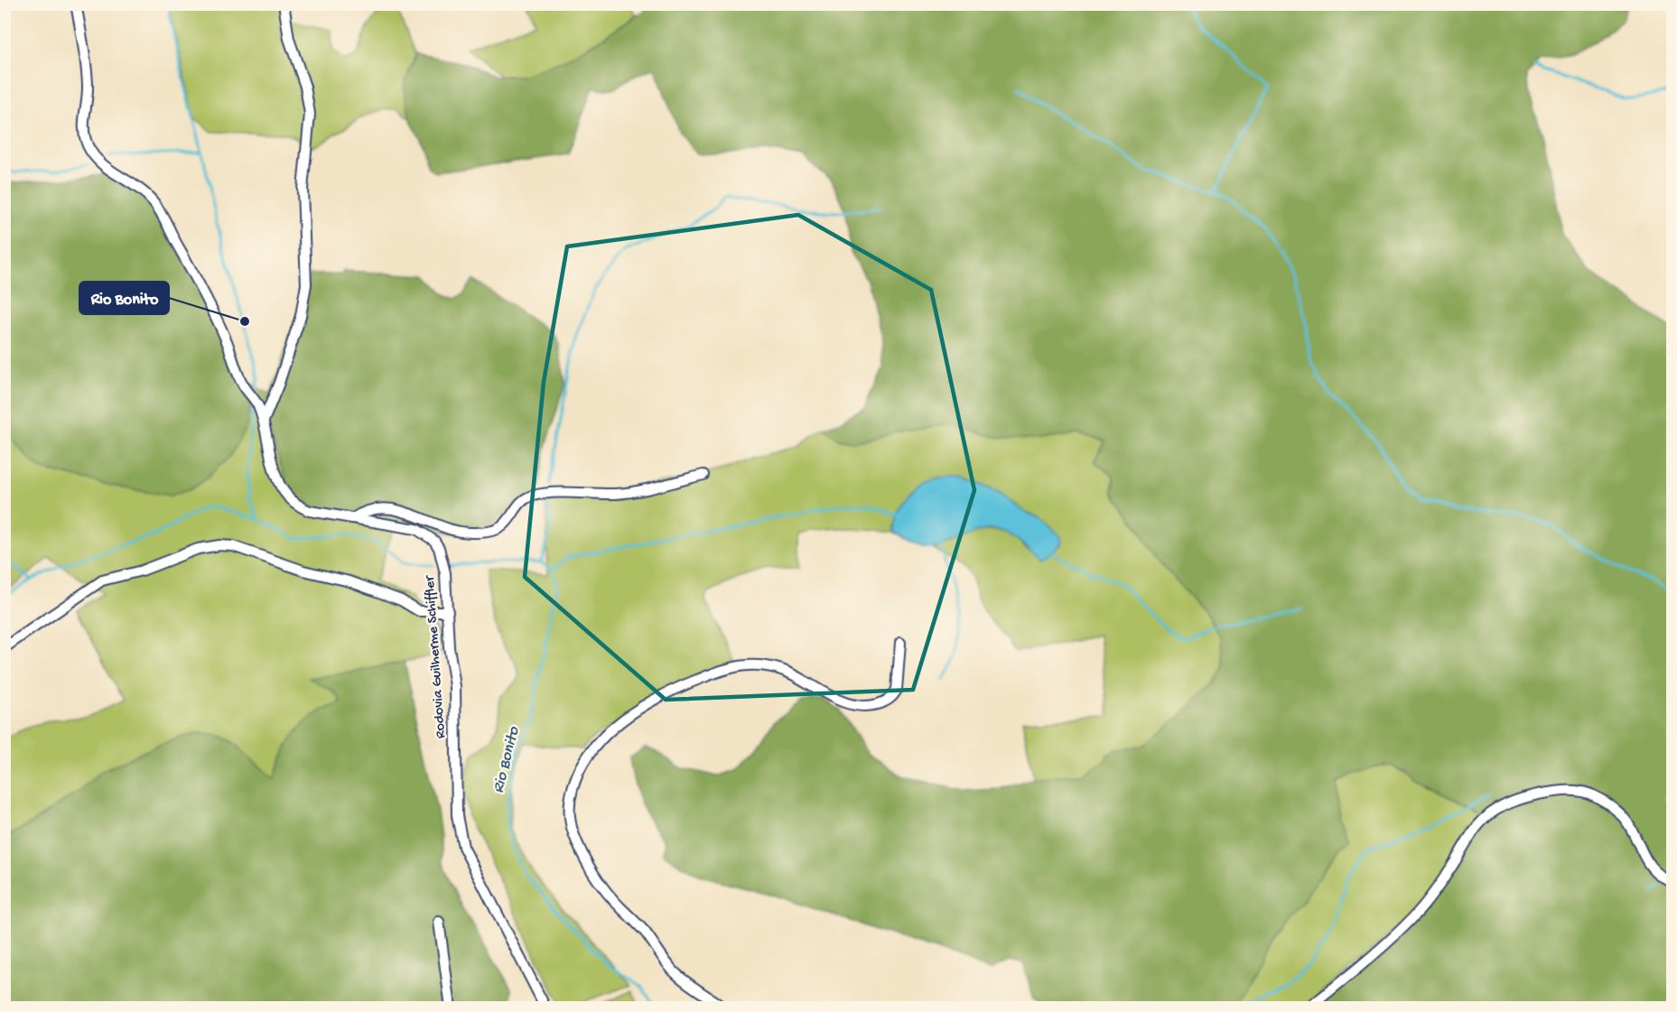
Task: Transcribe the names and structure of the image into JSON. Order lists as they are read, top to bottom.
{
  "streets": {
    "street": ["Rodovia Guilherme Schiffler"]
  },
  "water": ["Rio Bonito"],
  "places": ["Rio Bonito"]
}
